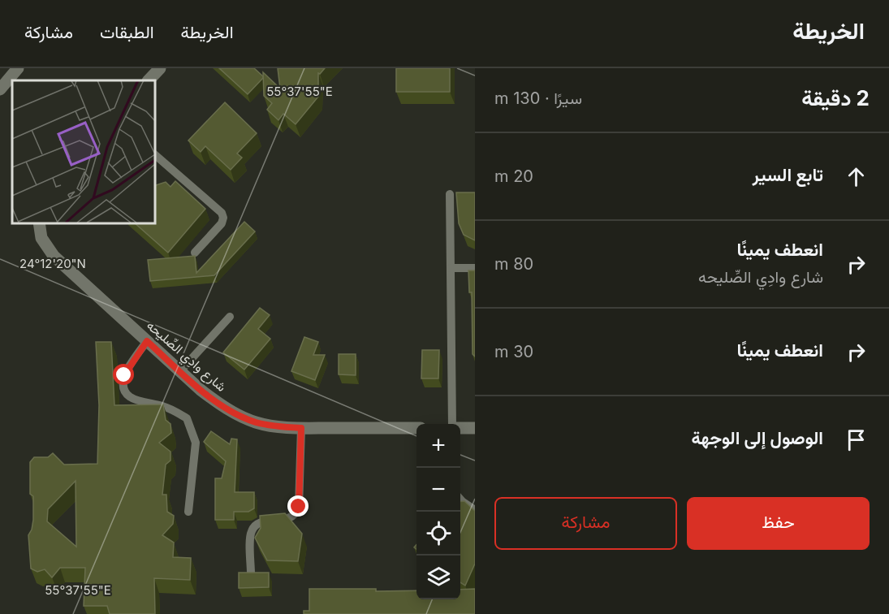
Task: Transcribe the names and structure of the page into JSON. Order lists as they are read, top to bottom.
{
  "streets": {
    "street": ["شارع وادِي الصِّليحه"]
  },
  "page": {
    "header": "الخريطة",
    "nav": ["الخريطة", "الطبقات", "مشاركة"],
    "heading": ["2 دقيقة", "سيرًا · 130 m"],
    "list": [
      ["تابع السير", "20 m"],
      ["انعطف يمينًا", "شارع وادِي الصِّليحه", "80 m"],
      ["انعطف يمينًا", "30 m"],
      "الوصول إلى الوجهة"
    ],
    "map_buttons": ["+", "−"],
    "buttons": ["حفظ", "مشاركة"]
  },
  "coordinates": ["55°37'55\"E", "24°12'20\"N"]
}
